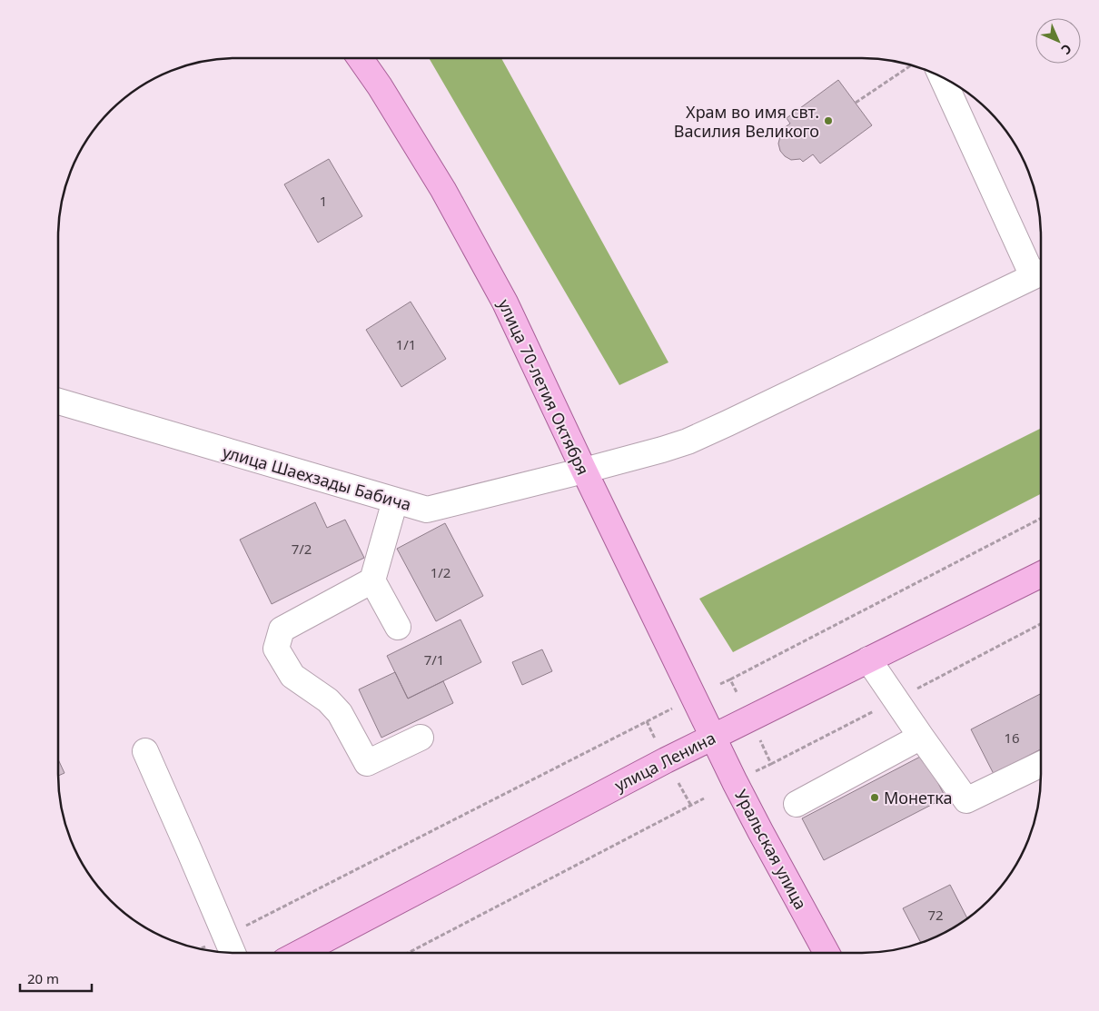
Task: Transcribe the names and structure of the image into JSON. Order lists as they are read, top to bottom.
{
  "streets": {
    "main road": ["улица 70-летия Октября", "улица Ленина", "Уральская улица"],
    "street": ["улица Шаехзады Бабича"]
  },
  "crossings": [
    ["улица 70-летия Октября", "улица Шаехзады Бабича"],
    ["улица 70-летия Октября", "улица Ленина"],
    ["улица 70-летия Октября", "Уральская улица"],
    ["улица Ленина", "Уральская улица"]
  ],
  "places": ["Храм во имя свт. Василия Великого", "Монетка"],
  "house_numbers": [
    "1",
    "1/1",
    "7/2",
    "1/2",
    "7/1",
    "16",
    "72"
  ],
  "scale_bar": "20 m",
  "north": "bottom right"
}
